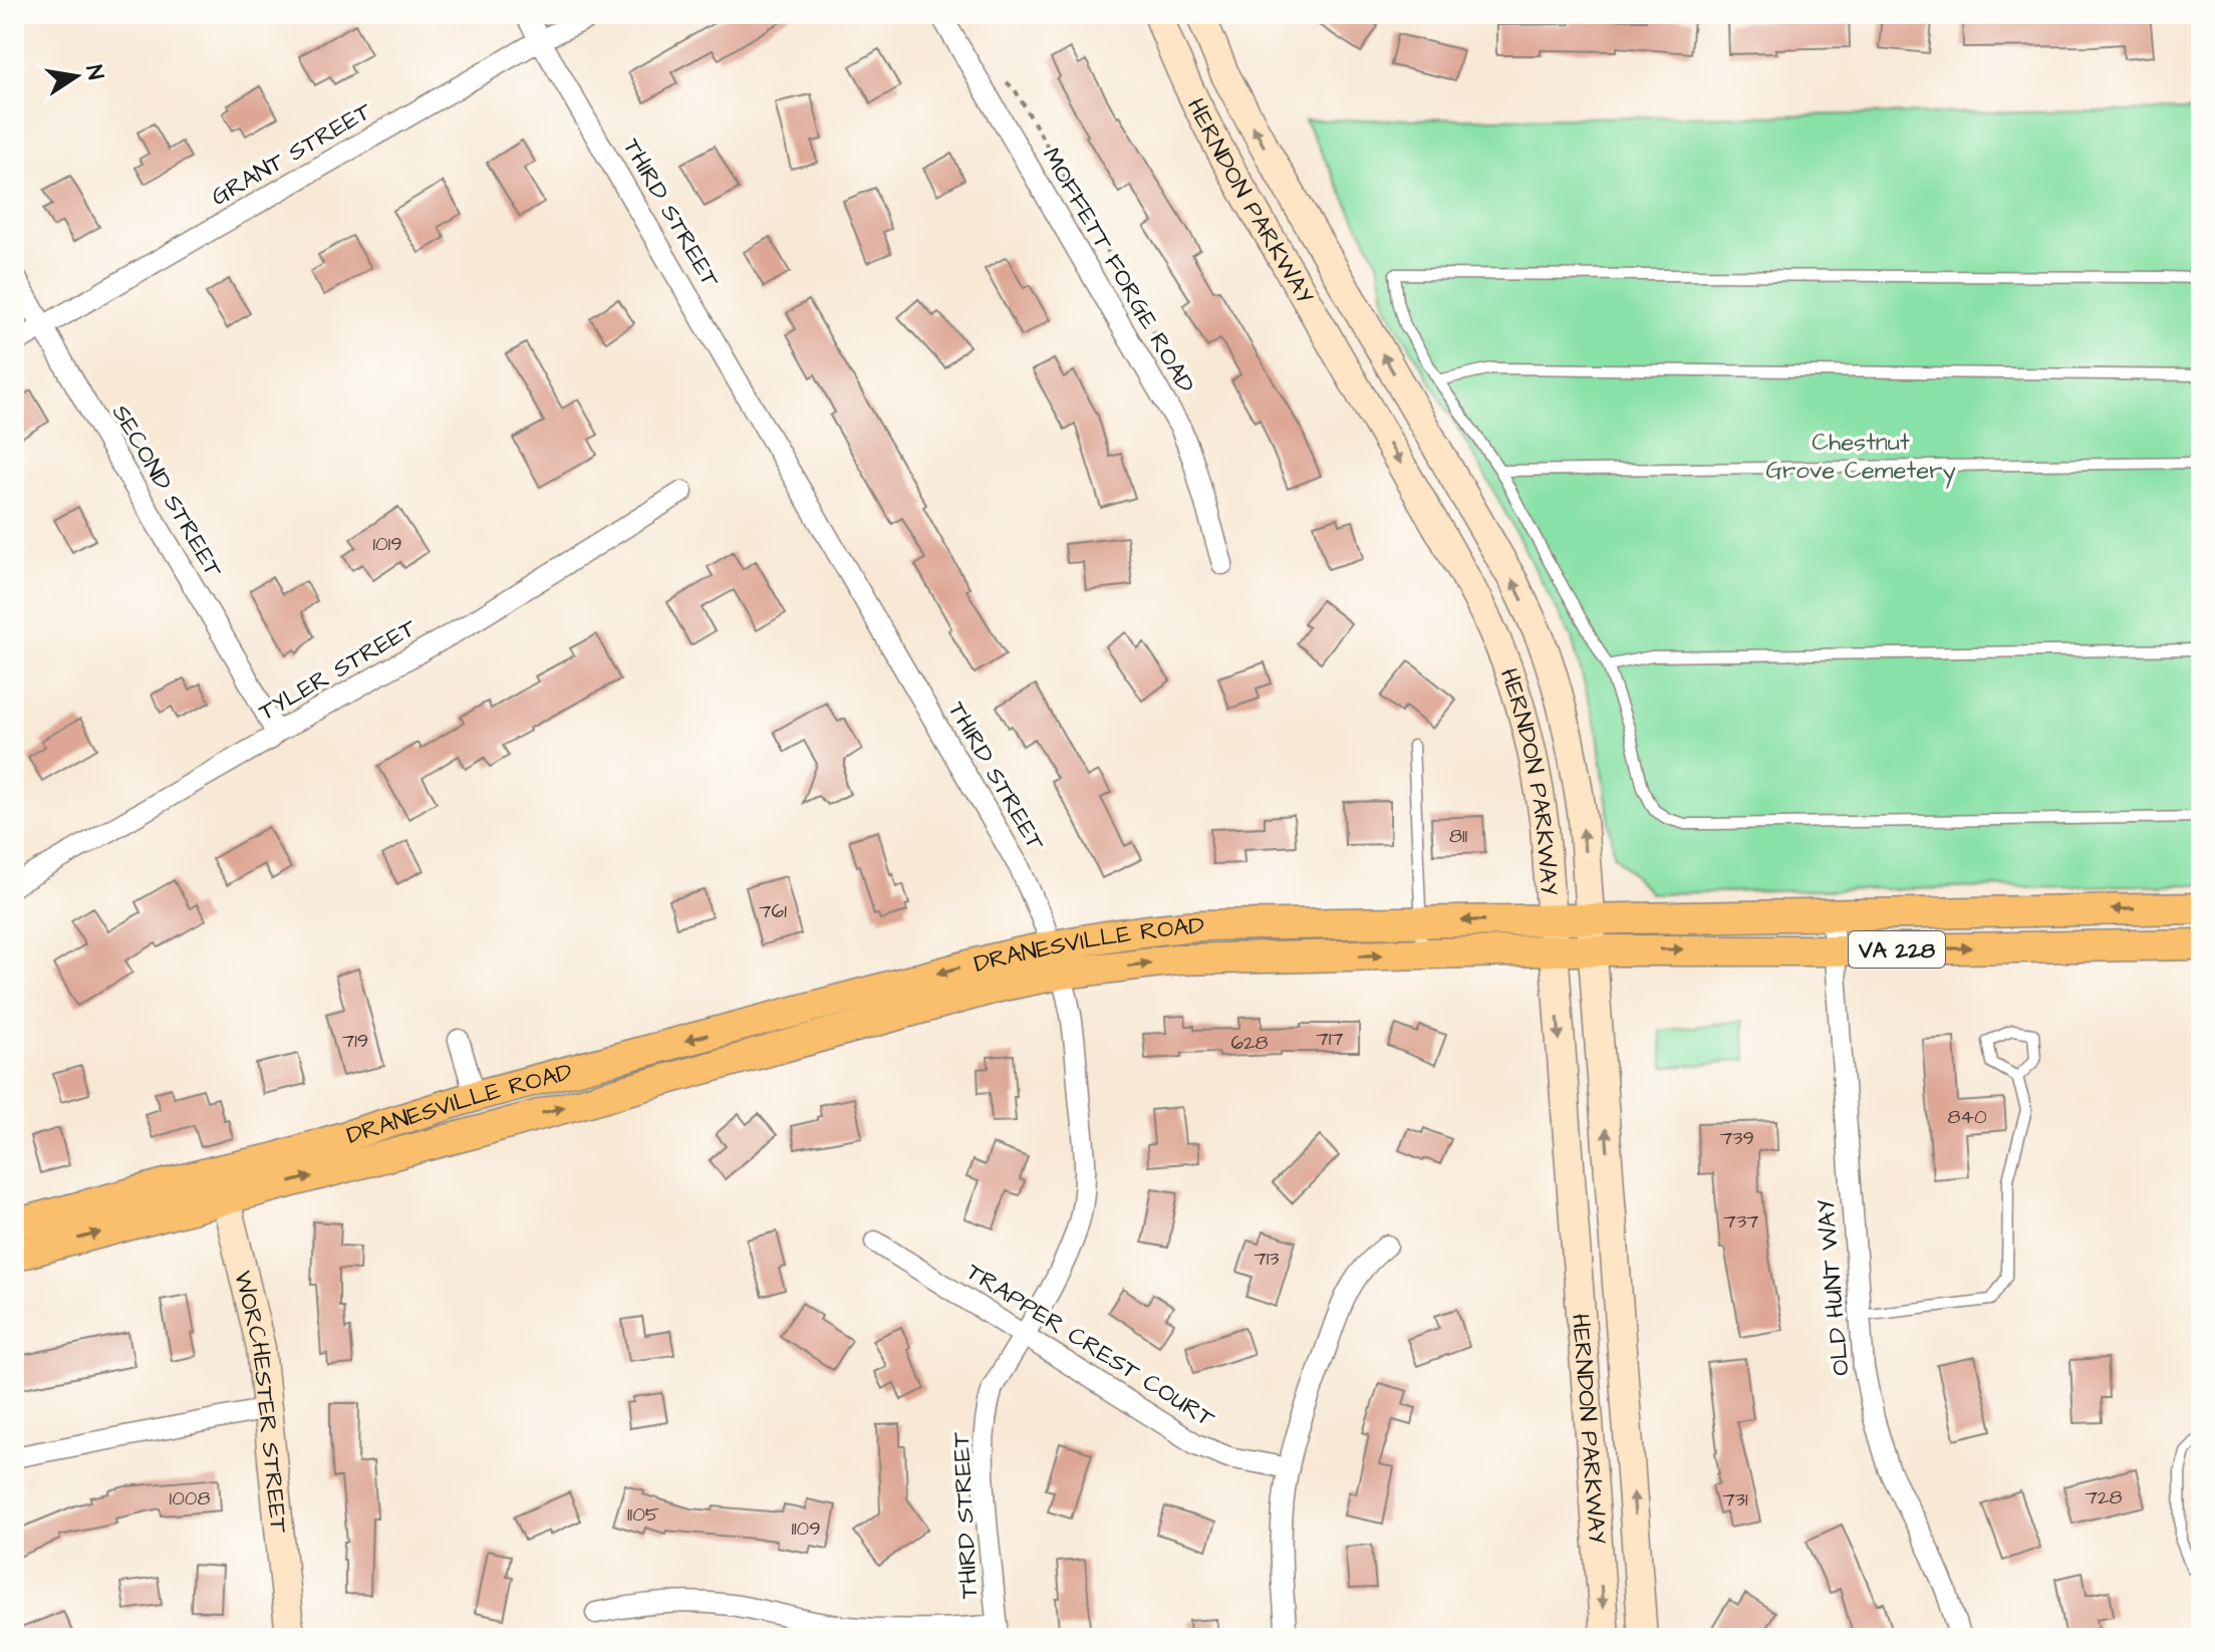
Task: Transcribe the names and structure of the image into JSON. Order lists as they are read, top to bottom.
{
  "streets": {
    "main road": [
      "HERNDON PARKWAY",
      "DRANESVILLE ROAD",
      "VA 228",
      "WORCHESTER STREET"
    ],
    "street": [
      "GRANT STREET",
      "THIRD STREET",
      "MOFFETT FORGE ROAD",
      "SECOND STREET",
      "TYLER STREET",
      "OLD HUNT WAY",
      "TRAPPER CREST COURT"
    ]
  },
  "crossings": [
    ["GRANT STREET", "THIRD STREET"],
    ["GRANT STREET", "SECOND STREET"],
    ["HERNDON PARKWAY", "DRANESVILLE ROAD"],
    ["THIRD STREET", "DRANESVILLE ROAD"],
    ["THIRD STREET", "TRAPPER CREST COURT"],
    ["SECOND STREET", "TYLER STREET"],
    ["DRANESVILLE ROAD", "OLD HUNT WAY"],
    ["DRANESVILLE ROAD", "WORCHESTER STREET"]
  ],
  "parks": ["Chestnut Grove Cemetery"],
  "house_numbers": [
    "1019",
    "811",
    "761",
    "717",
    "719",
    "628",
    "840",
    "739",
    "737",
    "713",
    "728",
    "1008",
    "731",
    "1105",
    "1109"
  ],
  "north": "right"
}
